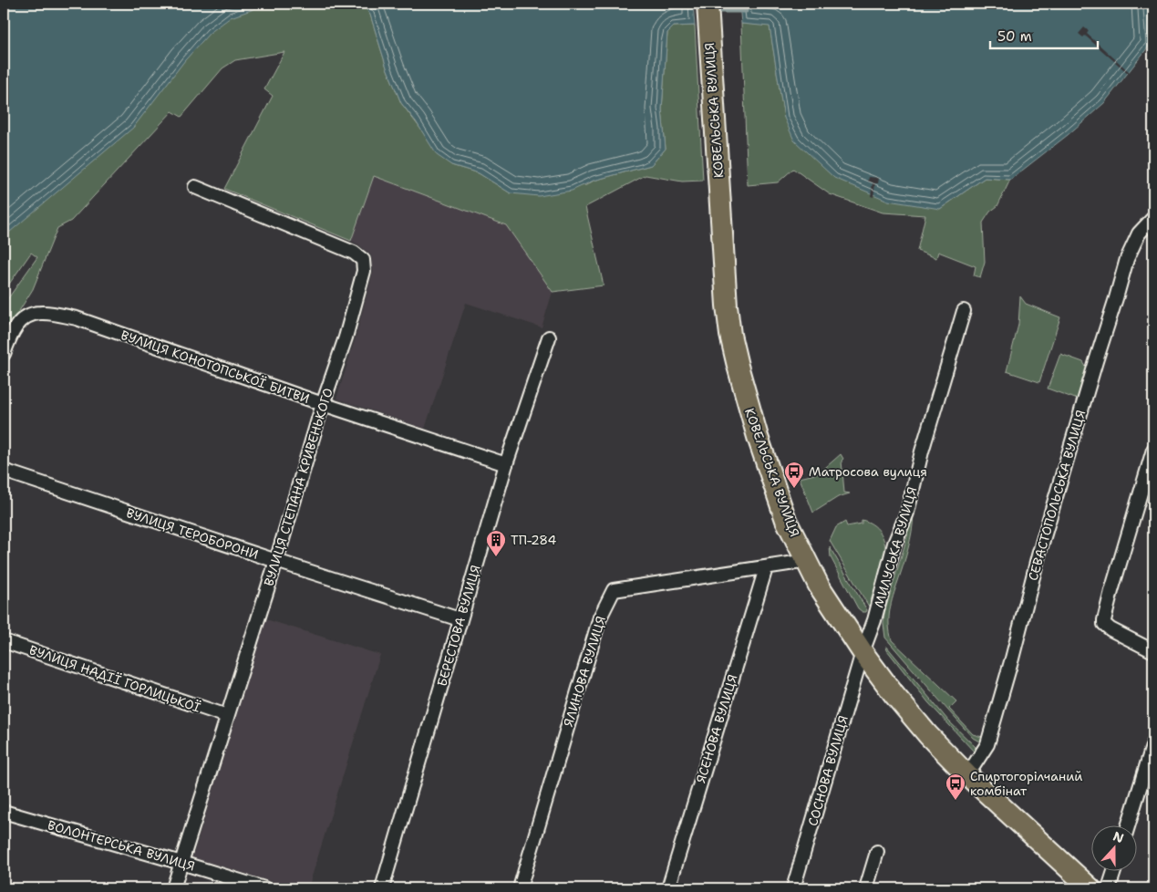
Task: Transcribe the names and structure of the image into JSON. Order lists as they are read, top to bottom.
{
  "streets": {
    "main road": ["КОВЕЛЬСЬКА ВУЛИЦЯ"],
    "street": [
      "ВУЛИЦЯ КОНОТОПСЬКОЇ БИТВИ",
      "ВУЛИЦЯ СТЕПАНА КРИВЕНЬКОГО",
      "СЕВАСТОПОЛЬСЬКА ВУЛИЦЯ",
      "ВУЛИЦЯ ТЕРОБОРОНИ",
      "МИЛУСЬКА ВУЛИЦЯ",
      "БЕРЕСТОВА ВУЛИЦЯ",
      "ЯЛИНОВА ВУЛИЦЯ",
      "ВУЛИЦЯ НАДІЇ ГОРЛИЦЬКОЇ",
      "ЯСЕНОВА ВУЛИЦЯ",
      "СОСНОВА ВУЛИЦЯ",
      "ВОЛОНТЕРСЬКА ВУЛИЦЯ"
    ]
  },
  "crossings": [
    ["КОВЕЛЬСЬКА ВУЛИЦЯ", "СЕВАСТОПОЛЬСЬКА ВУЛИЦЯ"],
    ["КОВЕЛЬСЬКА ВУЛИЦЯ", "МИЛУСЬКА ВУЛИЦЯ"],
    ["КОВЕЛЬСЬКА ВУЛИЦЯ", "ЯЛИНОВА ВУЛИЦЯ"],
    ["КОВЕЛЬСЬКА ВУЛИЦЯ", "СОСНОВА ВУЛИЦЯ"],
    ["ВУЛИЦЯ КОНОТОПСЬКОЇ БИТВИ", "ВУЛИЦЯ СТЕПАНА КРИВЕНЬКОГО"],
    ["ВУЛИЦЯ КОНОТОПСЬКОЇ БИТВИ", "БЕРЕСТОВА ВУЛИЦЯ"],
    ["ВУЛИЦЯ СТЕПАНА КРИВЕНЬКОГО", "ВУЛИЦЯ ТЕРОБОРОНИ"],
    ["ВУЛИЦЯ СТЕПАНА КРИВЕНЬКОГО", "ВУЛИЦЯ НАДІЇ ГОРЛИЦЬКОЇ"],
    ["ВУЛИЦЯ СТЕПАНА КРИВЕНЬКОГО", "ВОЛОНТЕРСЬКА ВУЛИЦЯ"],
    ["ВУЛИЦЯ ТЕРОБОРОНИ", "БЕРЕСТОВА ВУЛИЦЯ"],
    ["МИЛУСЬКА ВУЛИЦЯ", "СОСНОВА ВУЛИЦЯ"],
    ["ЯЛИНОВА ВУЛИЦЯ", "ЯСЕНОВА ВУЛИЦЯ"]
  ],
  "places": {
    "bus stop": ["Матросова вулиця", "Спиртогорілчаний комбінат"],
    "building": ["ТП-284"]
  },
  "scale_bar": "50 m",
  "north": "top"
}
